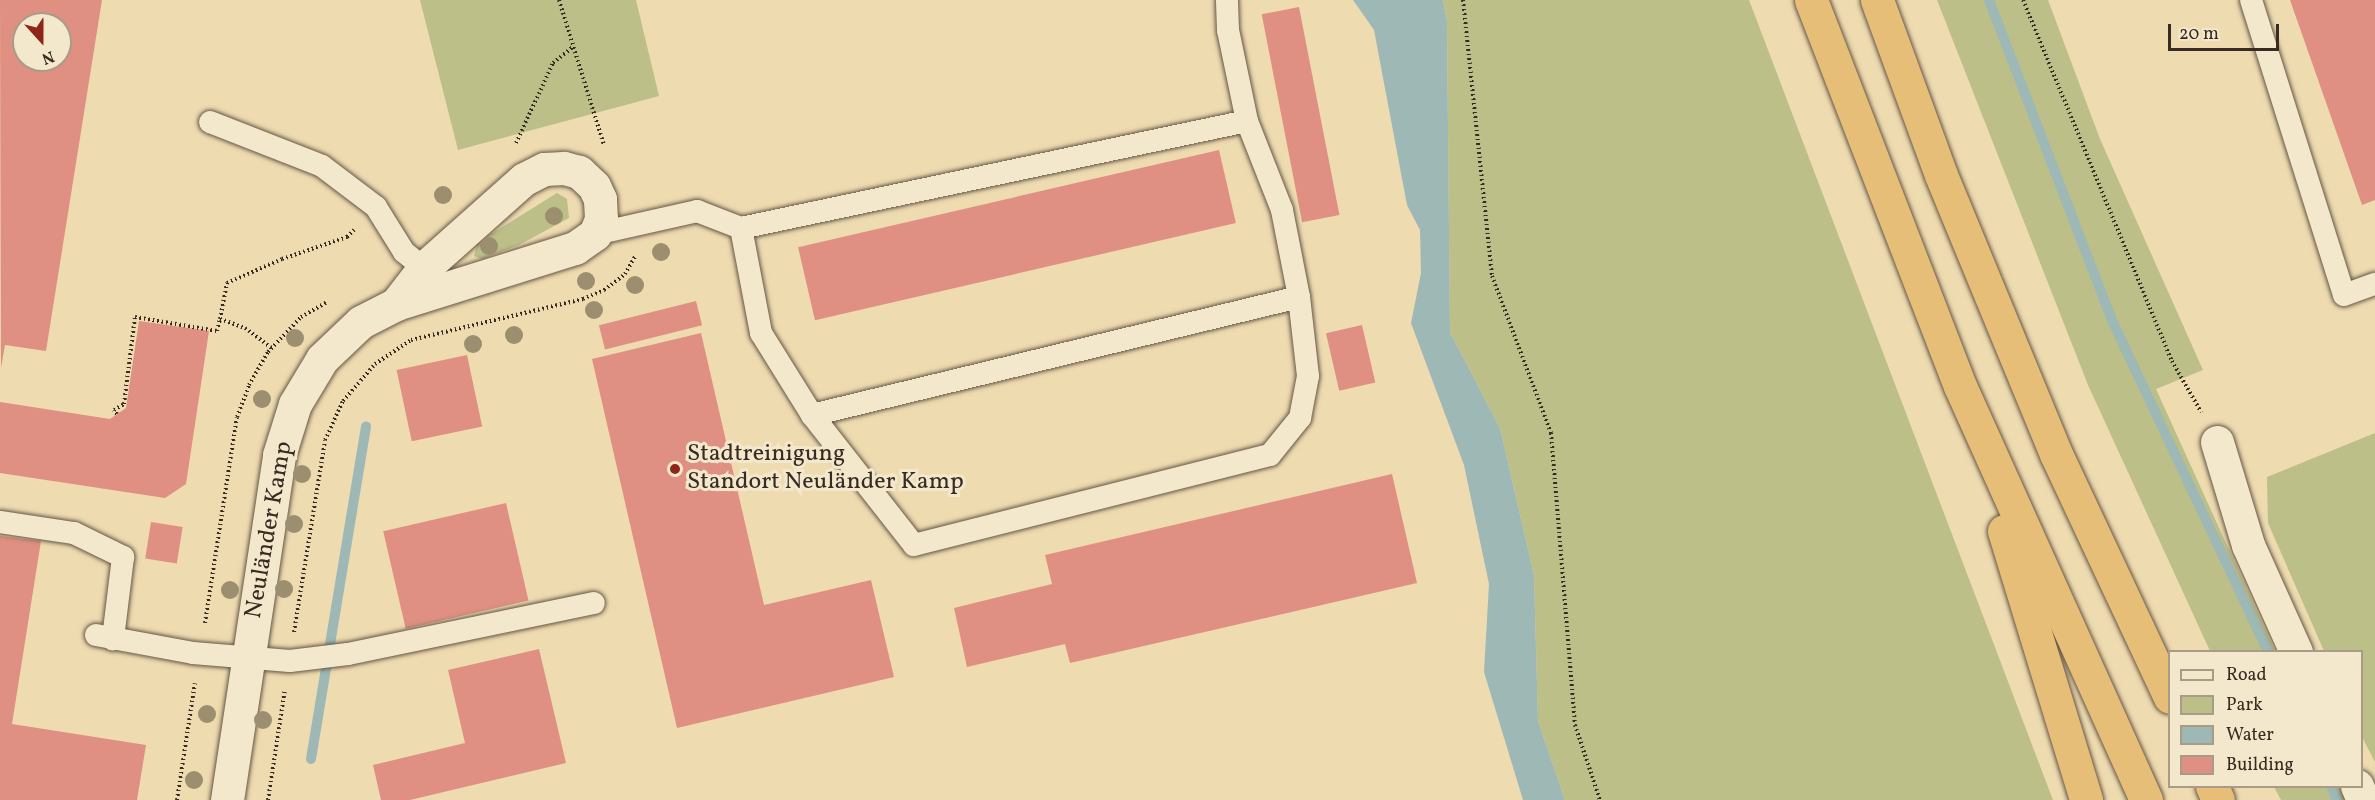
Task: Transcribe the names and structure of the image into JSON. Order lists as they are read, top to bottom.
{
  "streets": {
    "street": ["Neuländer Kamp"]
  },
  "places": ["Stadtreinigung Standort Neuländer Kamp"],
  "legend": [
    "Road",
    "Park",
    "Water",
    "Building"
  ],
  "scale_bar": "20 m",
  "north": "bottom"
}
